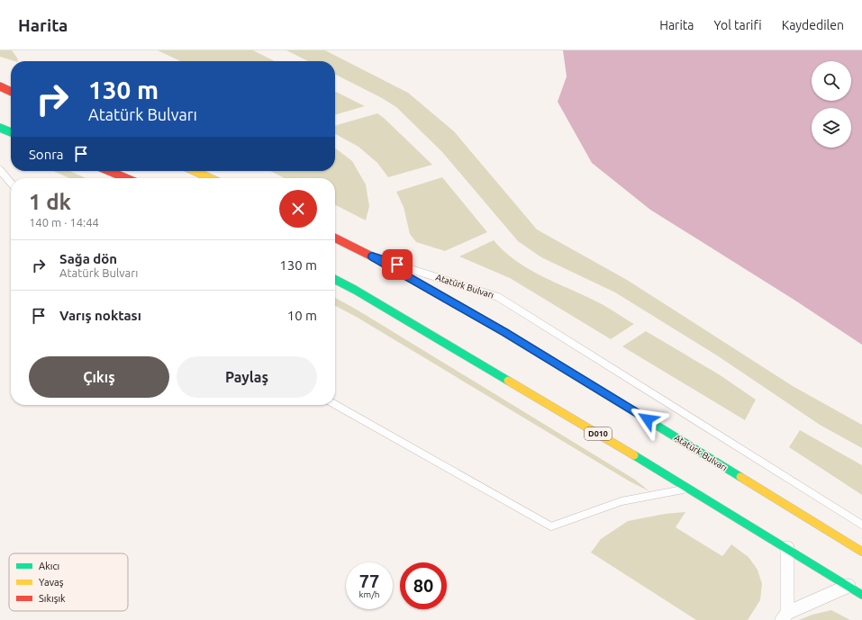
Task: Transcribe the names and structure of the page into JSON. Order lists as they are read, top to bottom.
{
  "streets": {
    "highway": ["Atatürk Bulvarı", "D010"]
  },
  "legend": ["Akıcı", "Yavaş", "Sıkışık"],
  "page": {
    "header": "Harita",
    "nav": ["Harita", "Yol tarifi", "Kaydedilen"],
    "turn": ["130 m", "Atatürk Bulvarı"],
    "then": "Sonra",
    "heading": ["1 dk", "140 m · 14:44"],
    "list": [
      {
        "name": "Sağa dön",
        "note": "Atatürk Bulvarı",
        "value": "130 m"
      },
      {
        "name": "Varış noktası",
        "value": "10 m"
      }
    ],
    "buttons": ["Çıkış", "Paylaş"],
    "speed": "77 km/h",
    "limit": "80"
  }
}
